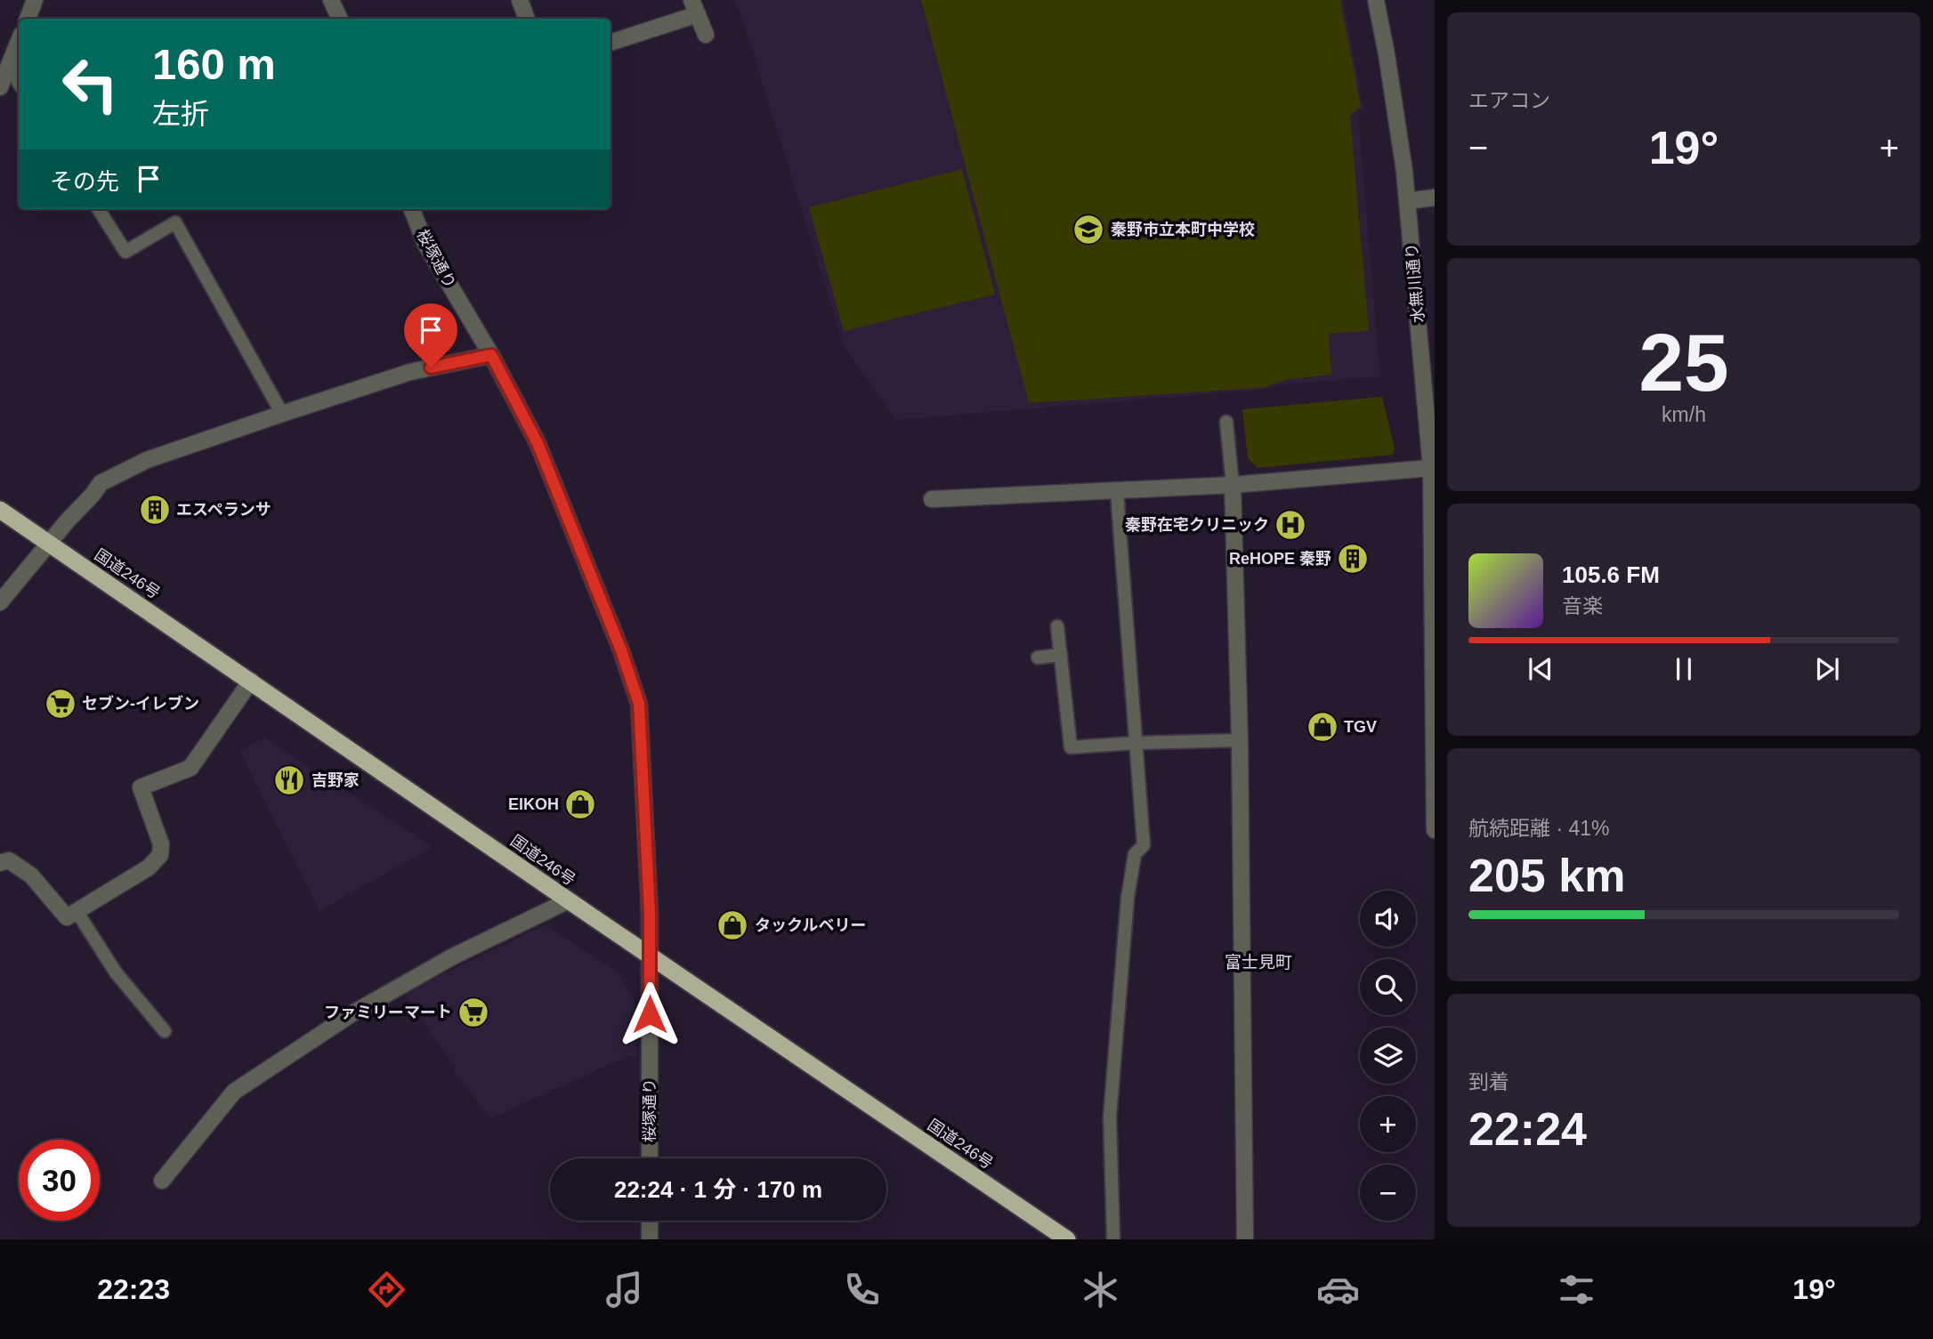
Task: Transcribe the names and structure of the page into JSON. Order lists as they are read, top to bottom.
{
  "streets": {
    "highway": ["国道246号"],
    "street": ["桜塚通り", "水無川通り"]
  },
  "crossings": [
    ["桜塚通り", "国道246号"]
  ],
  "districts": ["富士見町"],
  "places": {
    "school or university": ["秦野市立本町中学校"],
    "building": ["エスペランサ", "ReHOPE 秦野"],
    "hospital": ["秦野在宅クリニック"],
    "supermarket": ["セブン-イレブン", "ファミリーマート"],
    "shop": ["TGV", "EIKOH", "タックルベリー"],
    "restaurant": ["吉野家"]
  },
  "page": {
    "tile": [
      "エアコン",
      ["25", "km/h"],
      ["航続距離 · 41%", "205 km"],
      ["到着", "22:24"]
    ],
    "turn": ["160 m", "左折"],
    "heat": ["−", "19°", "+"],
    "then": "その先",
    "song": ["105.6 FM", "音楽"],
    "map_buttons": ["+", "−"],
    "limit": "30",
    "trip": "22:24 · 1 分 · 170 m",
    "tabs": ["22:23", "19°"]
  }
}
